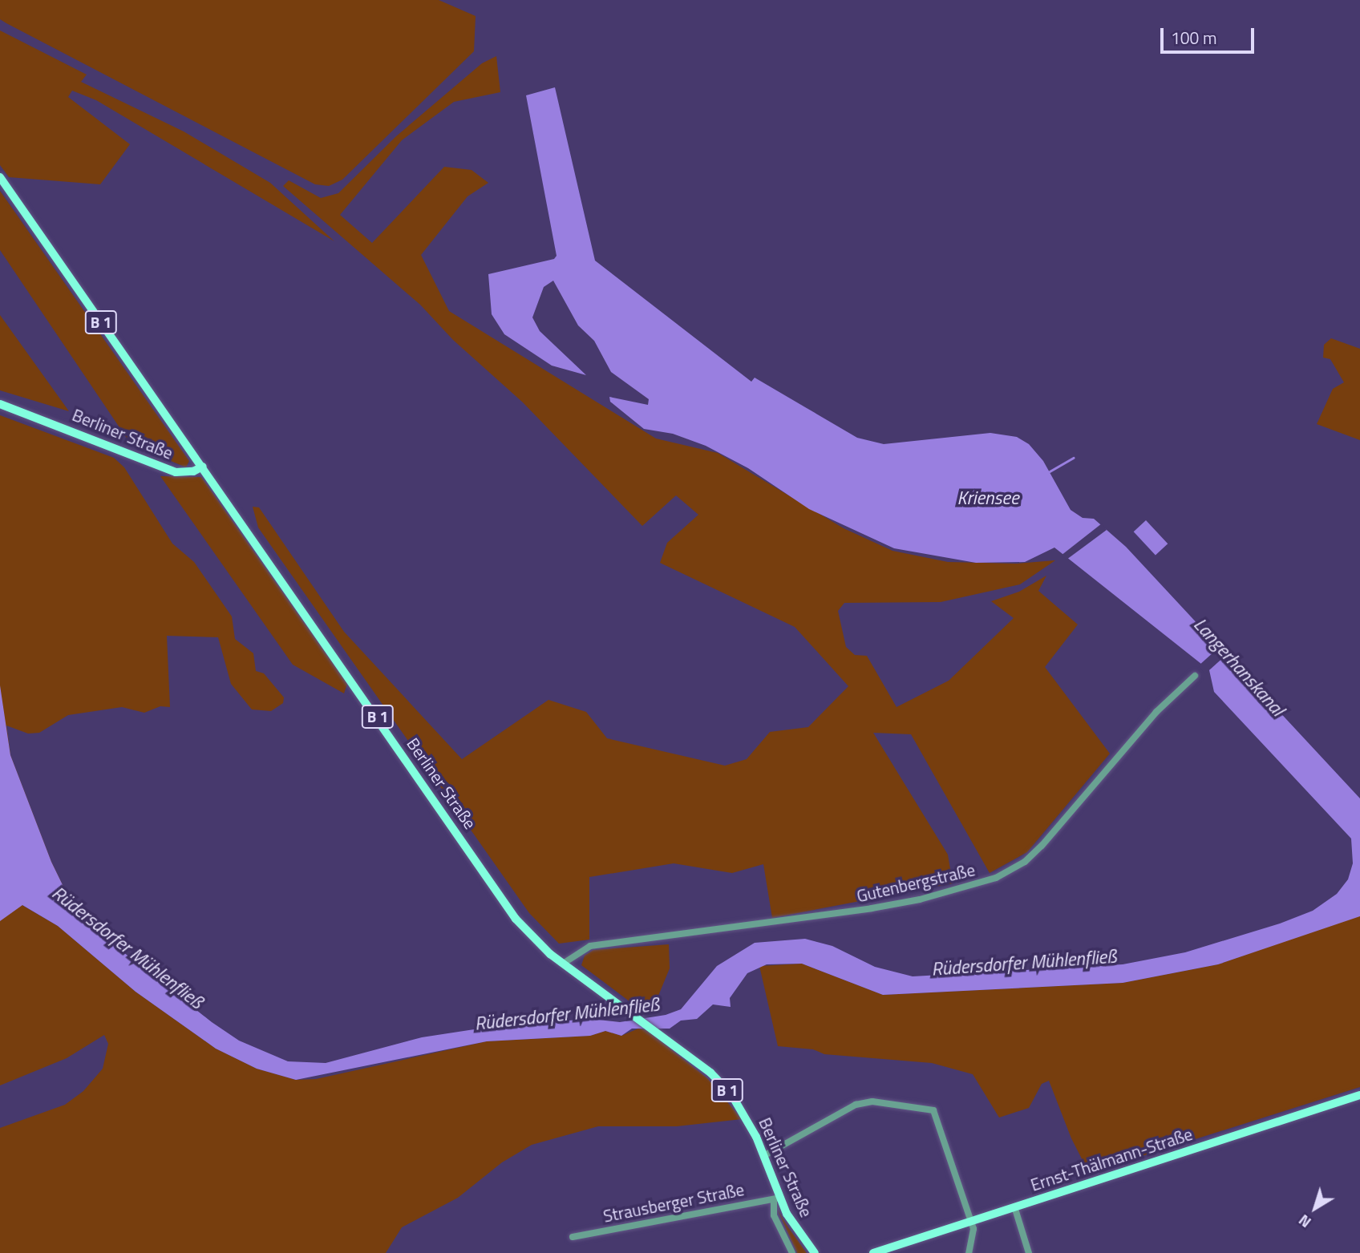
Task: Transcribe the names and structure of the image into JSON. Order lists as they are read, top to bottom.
{
  "streets": {
    "main road": ["B 1", "Berliner Straße", "Ernst-Thälmann-Straße"],
    "street": ["Gutenbergstraße", "Strausberger Straße"]
  },
  "crossings": [
    ["B 1", "Berliner Straße"],
    ["Berliner Straße", "Gutenbergstraße"],
    ["Berliner Straße", "Strausberger Straße"]
  ],
  "water": ["Kriensee", "Langerhanskanal", "Rüdersdorfer Mühlenfließ"],
  "scale_bar": "100 m",
  "north": "bottom left"
}
